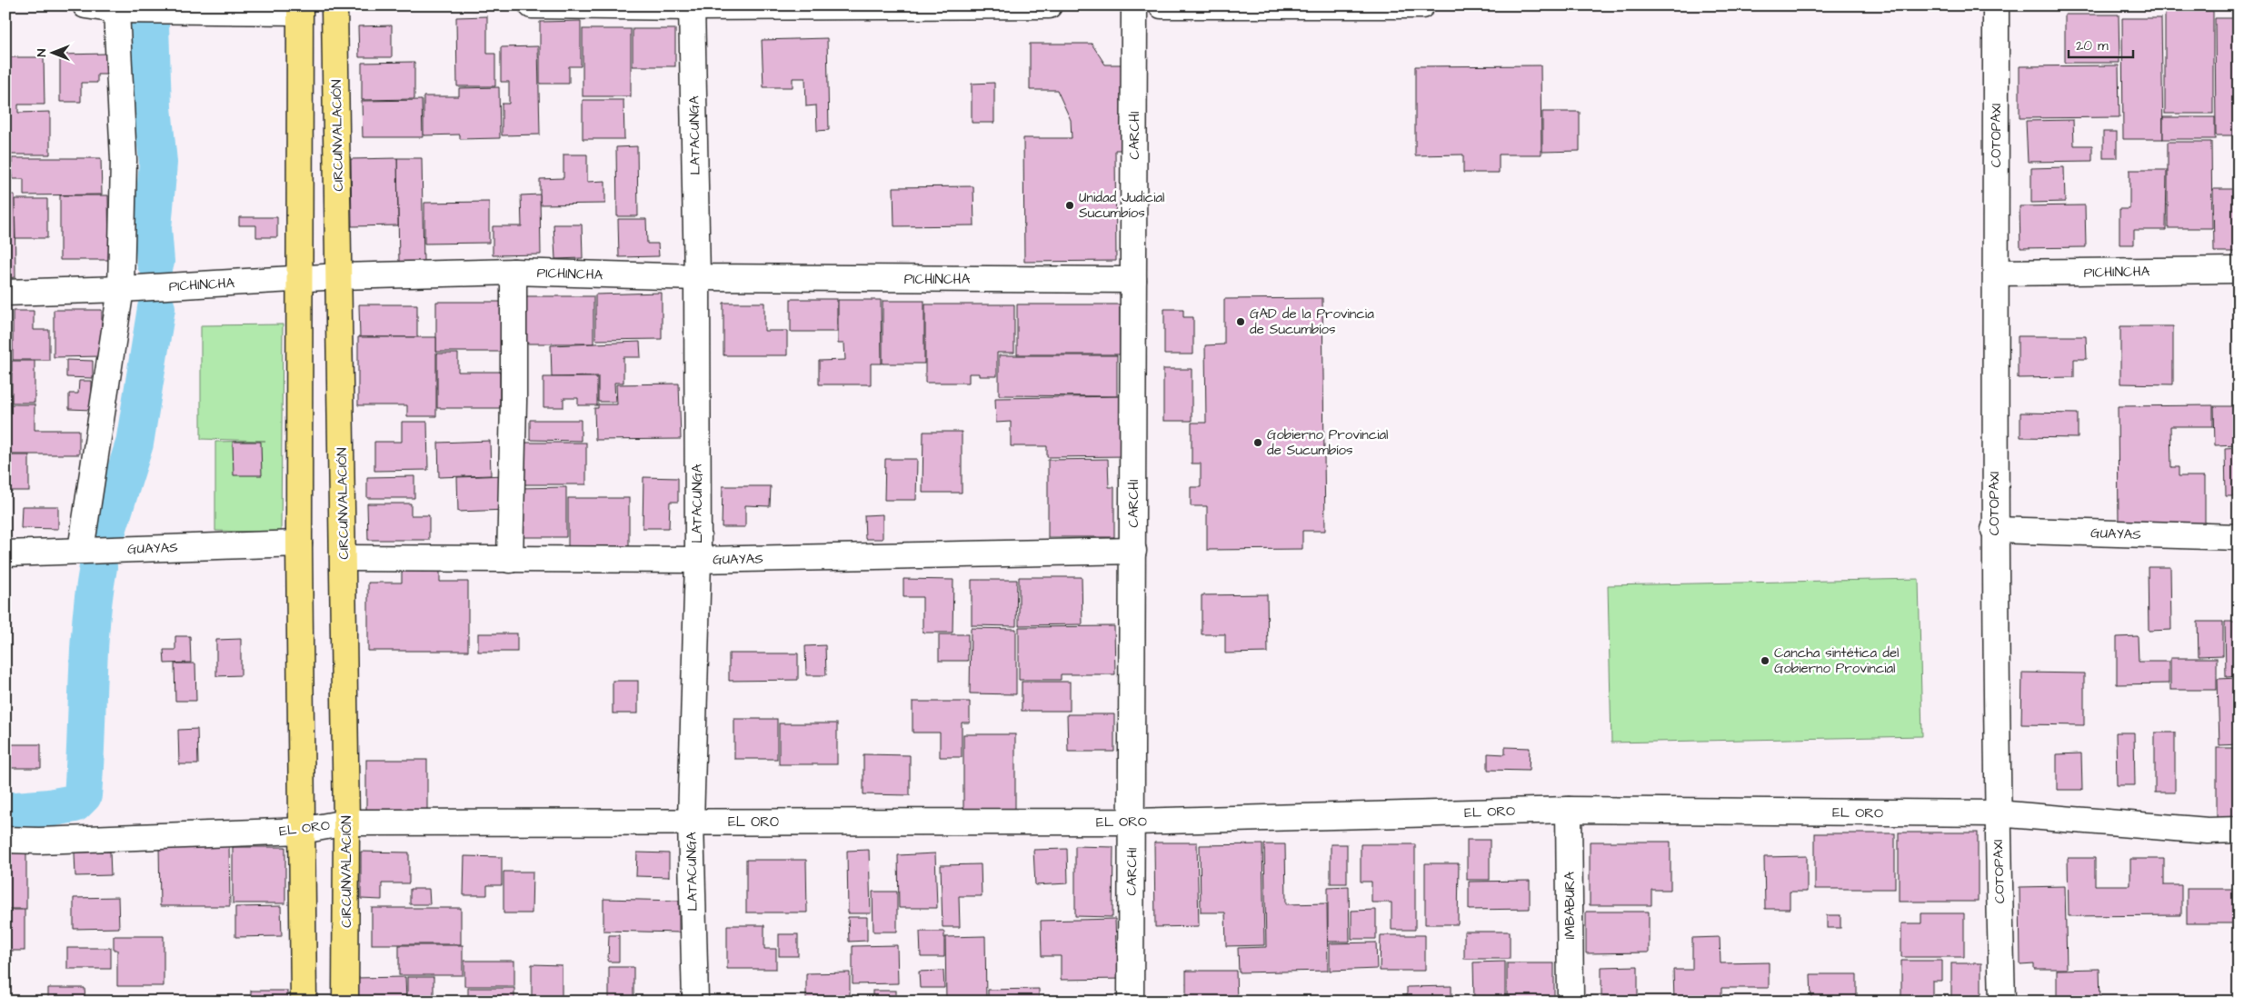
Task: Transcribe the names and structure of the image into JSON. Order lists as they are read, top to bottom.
{
  "streets": {
    "main road": ["CIRCUNVALACIÓN"],
    "street": [
      "LATACUNGA",
      "CARCHI",
      "COTOPAXI",
      "PICHINCHA",
      "GUAYAS",
      "EL ORO",
      "IMBABURA"
    ]
  },
  "crossings": [
    ["CIRCUNVALACIÓN", "PICHINCHA"],
    ["CIRCUNVALACIÓN", "GUAYAS"],
    ["CIRCUNVALACIÓN", "EL ORO"],
    ["LATACUNGA", "PICHINCHA"],
    ["LATACUNGA", "GUAYAS"],
    ["LATACUNGA", "EL ORO"],
    ["CARCHI", "PICHINCHA"],
    ["CARCHI", "GUAYAS"],
    ["CARCHI", "EL ORO"],
    ["COTOPAXI", "PICHINCHA"],
    ["COTOPAXI", "GUAYAS"],
    ["COTOPAXI", "EL ORO"],
    ["EL ORO", "IMBABURA"]
  ],
  "places": [
    "Unidad Judicial Sucumbíos",
    "GAD de la Provincia de Sucumbíos",
    "Gobierno Provincial de Sucumbíos",
    "Cancha sintética del Gobierno Provincial"
  ],
  "scale_bar": "20 m",
  "north": "left"
}
